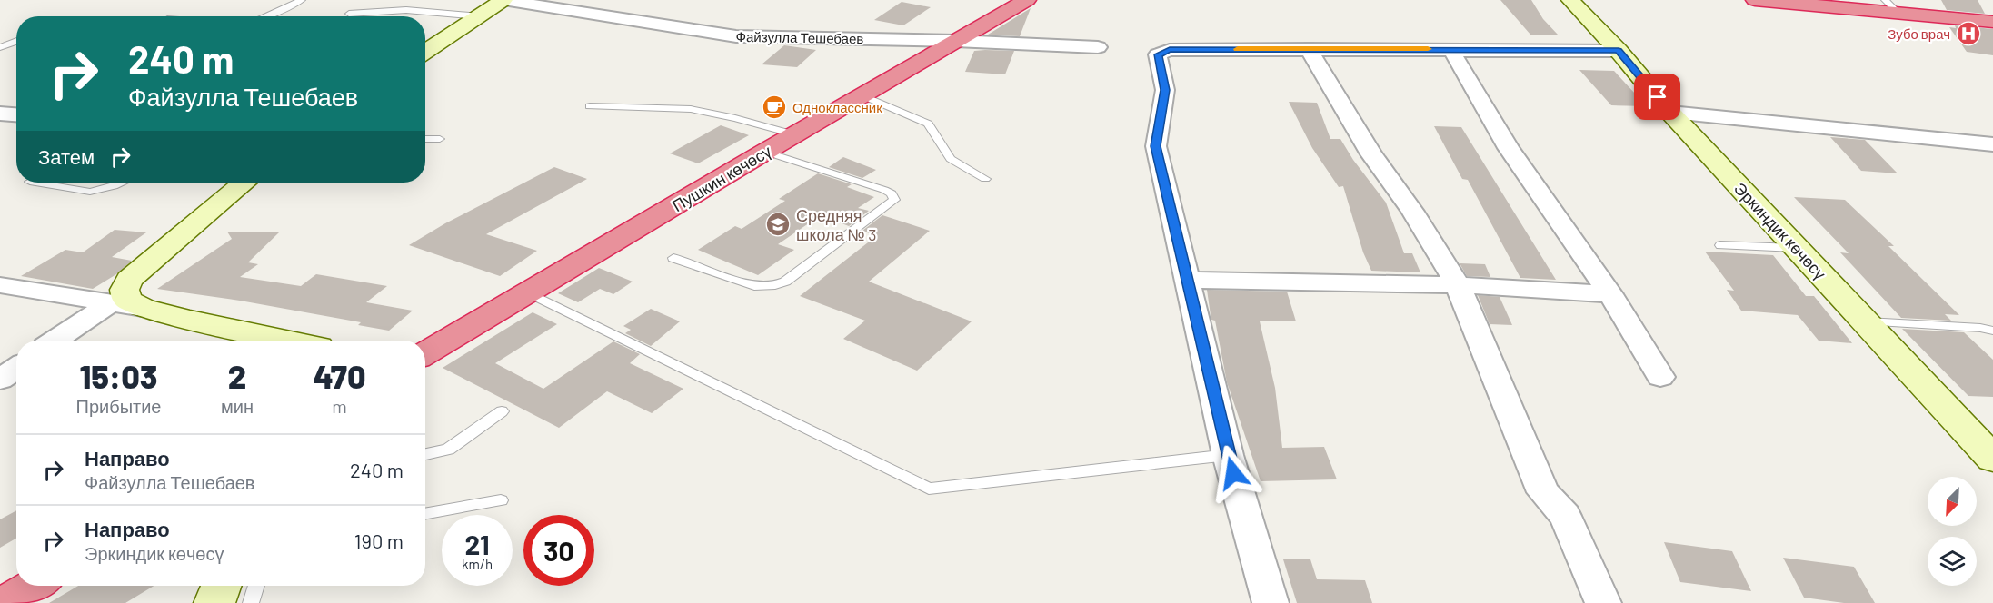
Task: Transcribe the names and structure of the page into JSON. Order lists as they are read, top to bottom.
{
  "streets": {
    "highway": ["Пушкин көчөсү"],
    "main road": ["Эркиндик көчөсү"],
    "street": ["Файзулла Тешебаев"]
  },
  "crossings": [
    ["Файзулла Тешебаев", "Пушкин көчөсү"]
  ],
  "places": {
    "hospital": ["Зубо врач"],
    "cafe": ["Одноклассник"],
    "school or university": ["Средняя школа № 3"]
  },
  "north": "bottom left",
  "page": {
    "turn": ["240 m", "Файзулла Тешебаев"],
    "then": "Затем",
    "eta": [
      "15:03",
      "Прибытие",
      "2",
      "мин",
      "470",
      "m"
    ],
    "list": [
      {
        "name": "Направо",
        "note": "Файзулла Тешебаев",
        "value": "240 m"
      },
      {
        "name": "Направо",
        "note": "Эркиндик көчөсү",
        "value": "190 m"
      }
    ],
    "speed": "21 km/h",
    "limit": "30"
  }
}
